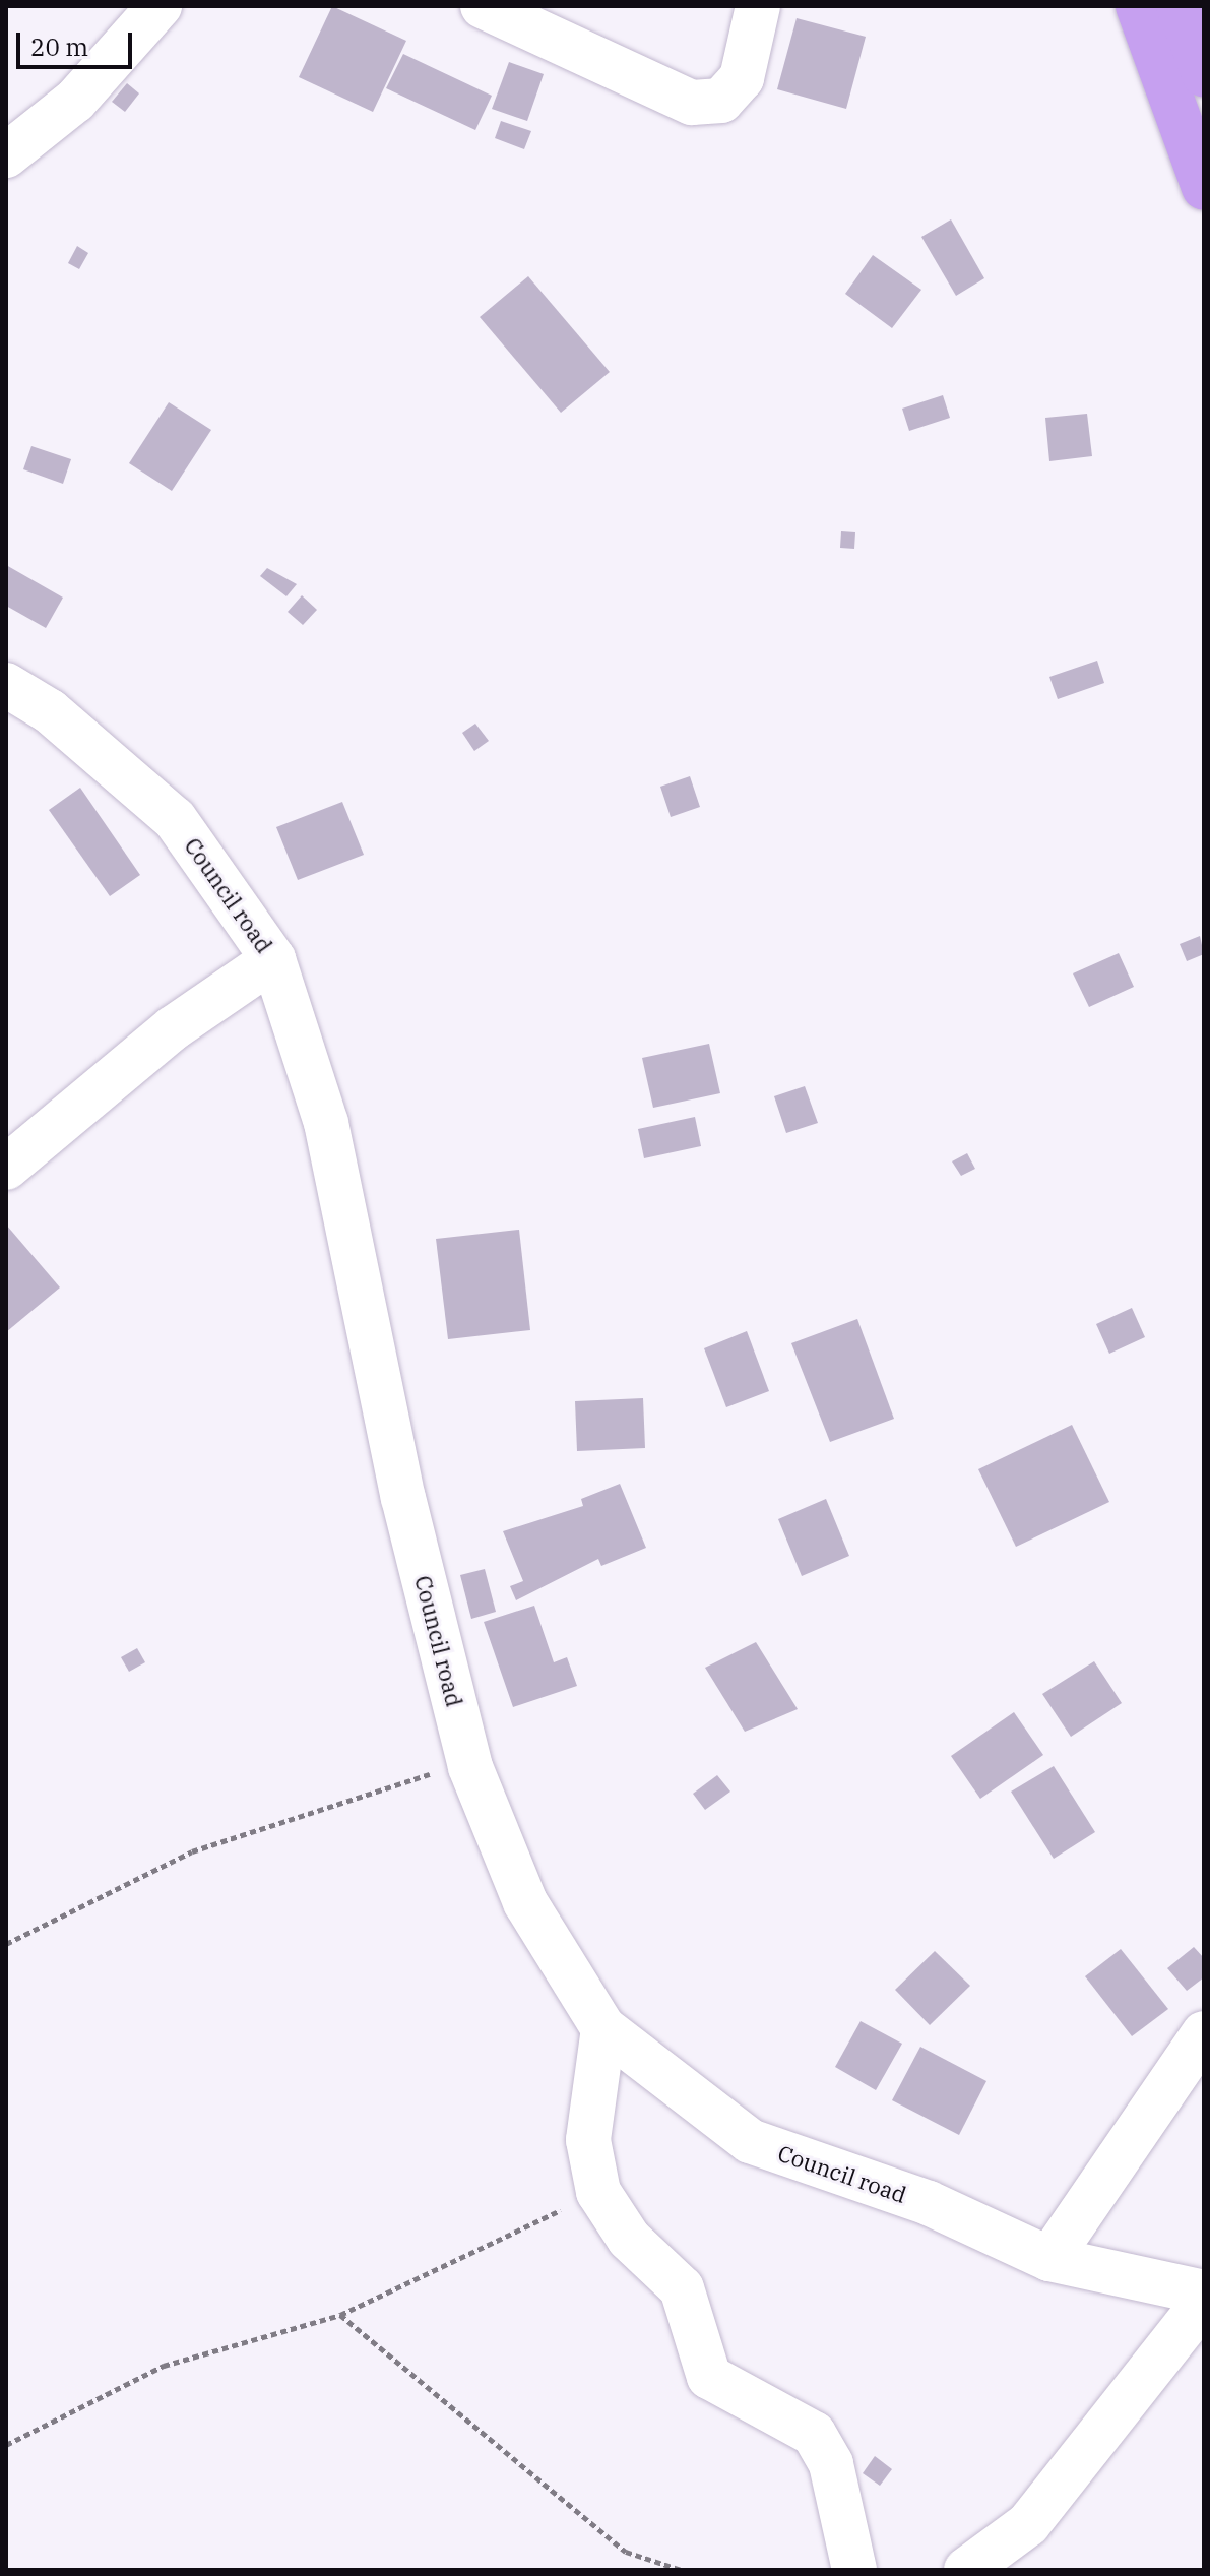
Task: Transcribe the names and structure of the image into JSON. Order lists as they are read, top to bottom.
{
  "streets": {
    "street": ["Council road"]
  },
  "scale_bar": "20 m"
}
